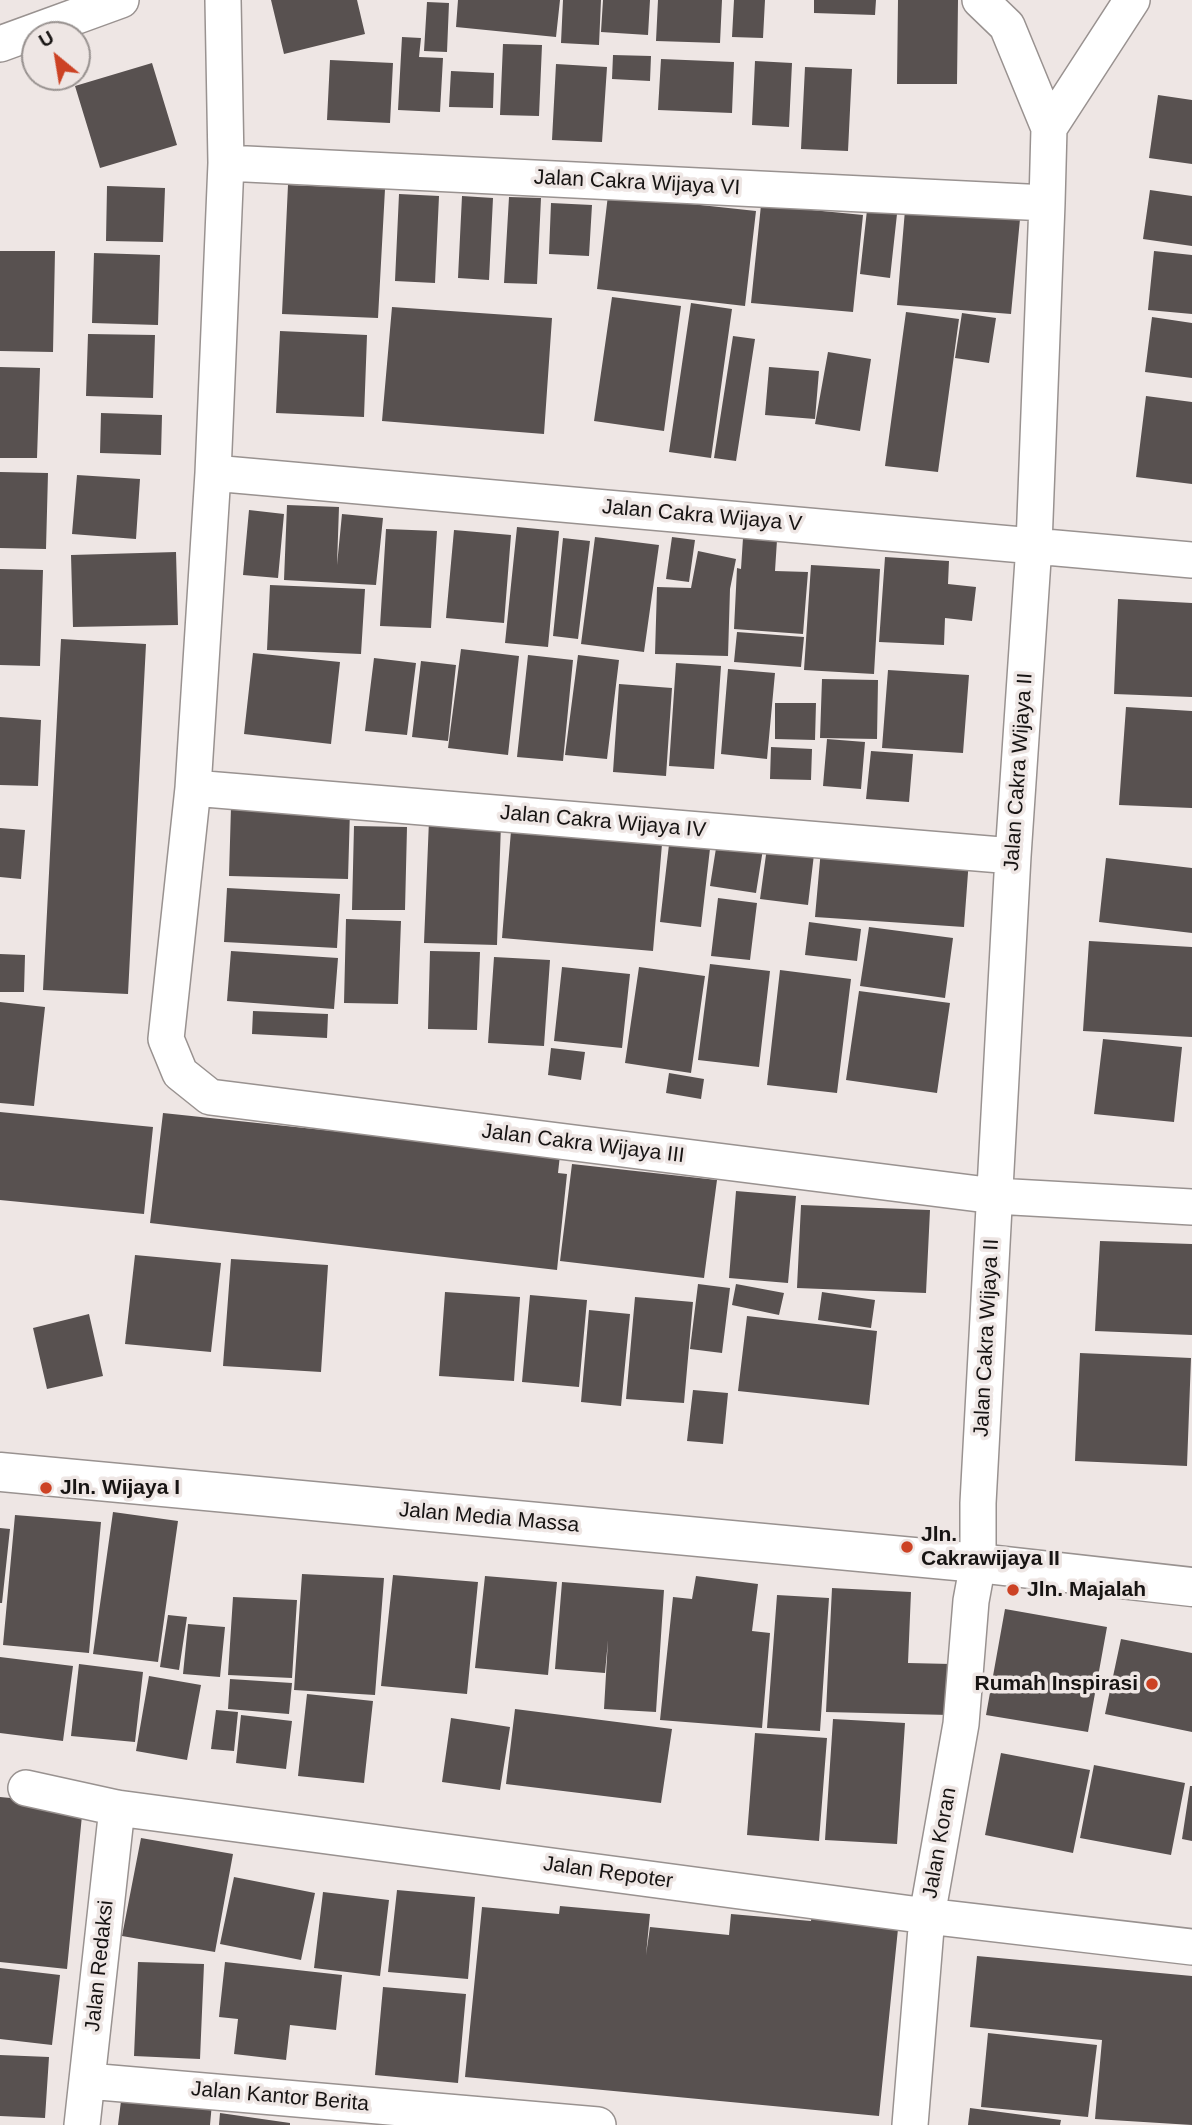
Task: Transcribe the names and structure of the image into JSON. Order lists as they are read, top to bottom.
{
  "streets": {
    "street": [
      "Jalan Cakra Wijaya VI",
      "Jalan Cakra Wijaya V",
      "Jalan Cakra Wijaya II",
      "Jalan Cakra Wijaya IV",
      "Jalan Cakra Wijaya III",
      "Jalan Media Massa",
      "Jalan Koran",
      "Jalan Repoter",
      "Jalan Redaksi",
      "Jalan Kantor Berita"
    ]
  },
  "crossings": [
    ["Jalan Cakra Wijaya VI", "Jalan Cakra Wijaya II"],
    ["Jalan Cakra Wijaya V", "Jalan Cakra Wijaya II"],
    ["Jalan Cakra Wijaya II", "Jalan Cakra Wijaya IV"],
    ["Jalan Cakra Wijaya II", "Jalan Cakra Wijaya III"],
    ["Jalan Cakra Wijaya II", "Jalan Media Massa"],
    ["Jalan Cakra Wijaya II", "Jalan Koran"],
    ["Jalan Cakra Wijaya IV", "Jalan Cakra Wijaya III"],
    ["Jalan Media Massa", "Jalan Koran"],
    ["Jalan Koran", "Jalan Repoter"],
    ["Jalan Repoter", "Jalan Redaksi"],
    ["Jalan Redaksi", "Jalan Kantor Berita"]
  ],
  "places": [
    "Jln. Wijaya I",
    "Jln. Cakrawijaya II",
    "Jln. Majalah",
    "Rumah Inspirasi"
  ],
  "north": "top left"
}
